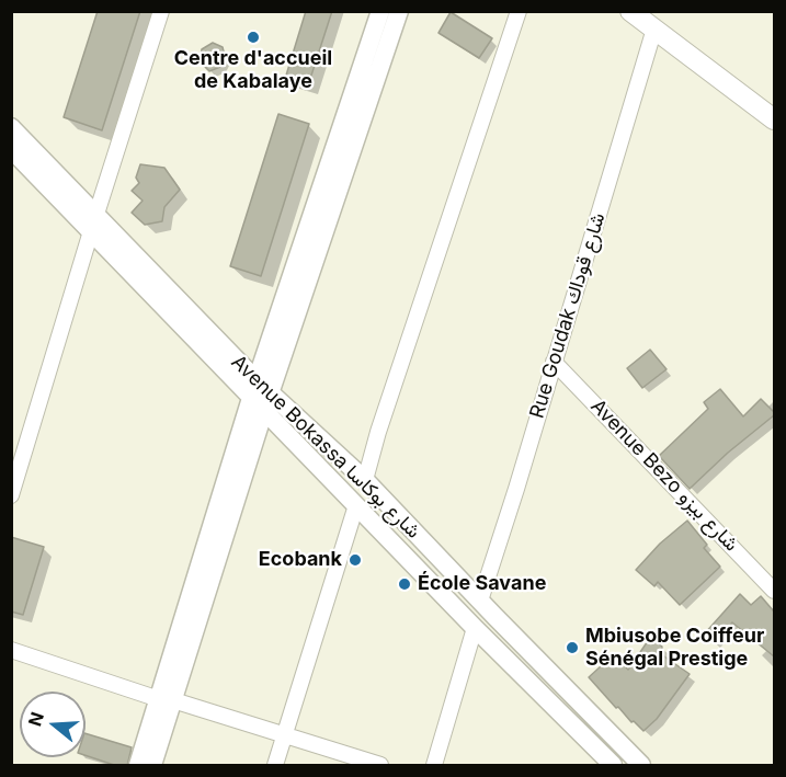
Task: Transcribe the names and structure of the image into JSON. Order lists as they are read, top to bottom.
{
  "streets": {
    "street": ["Rue Goudak شارع قوداك", "Avenue Bokassa شارع بوكاسا", "Avenue Bezo شارع بيزو"]
  },
  "crossings": [
    ["Rue Goudak شارع قوداك", "Avenue Bokassa شارع بوكاسا"],
    ["Rue Goudak شارع قوداك", "Avenue Bezo شارع بيزو"]
  ],
  "places": [
    "Centre d'accueil de Kabalaye",
    "Ecobank",
    "École Savane",
    "Mbiusobe Coiffeur Sénégal Prestige"
  ],
  "north": "left"
}
